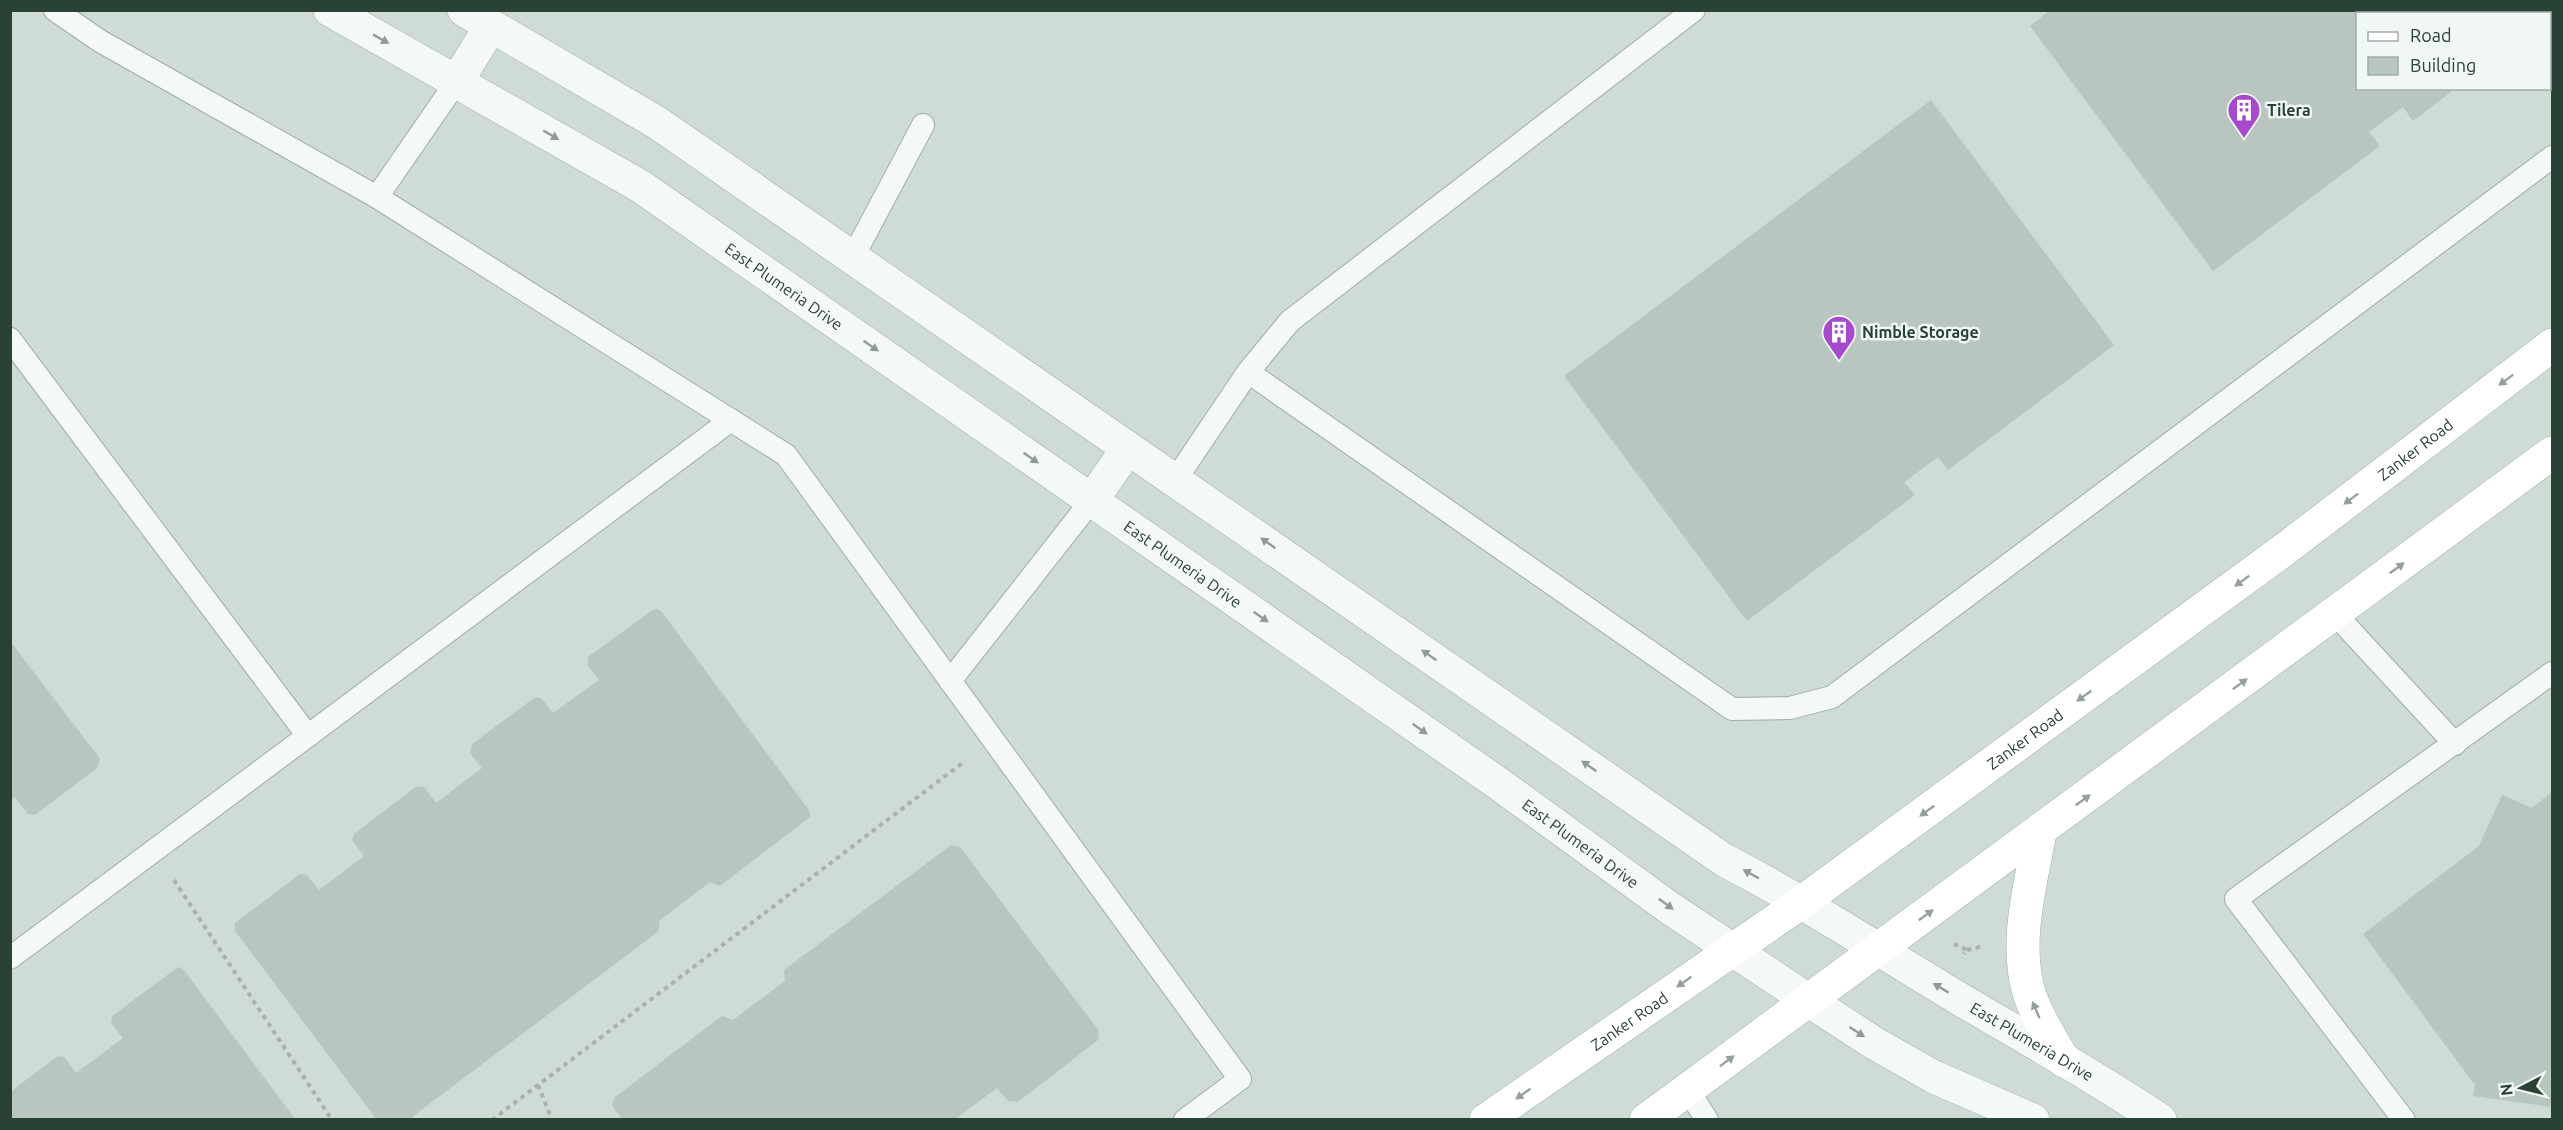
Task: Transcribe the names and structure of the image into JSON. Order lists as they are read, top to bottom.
{
  "streets": {
    "main road": ["Zanker Road"],
    "street": ["East Plumeria Drive"]
  },
  "crossings": [
    ["East Plumeria Drive", "Zanker Road"]
  ],
  "places": {
    "building": ["Tilera", "Nimble Storage"]
  },
  "legend": ["Road", "Building"],
  "north": "left"
}
